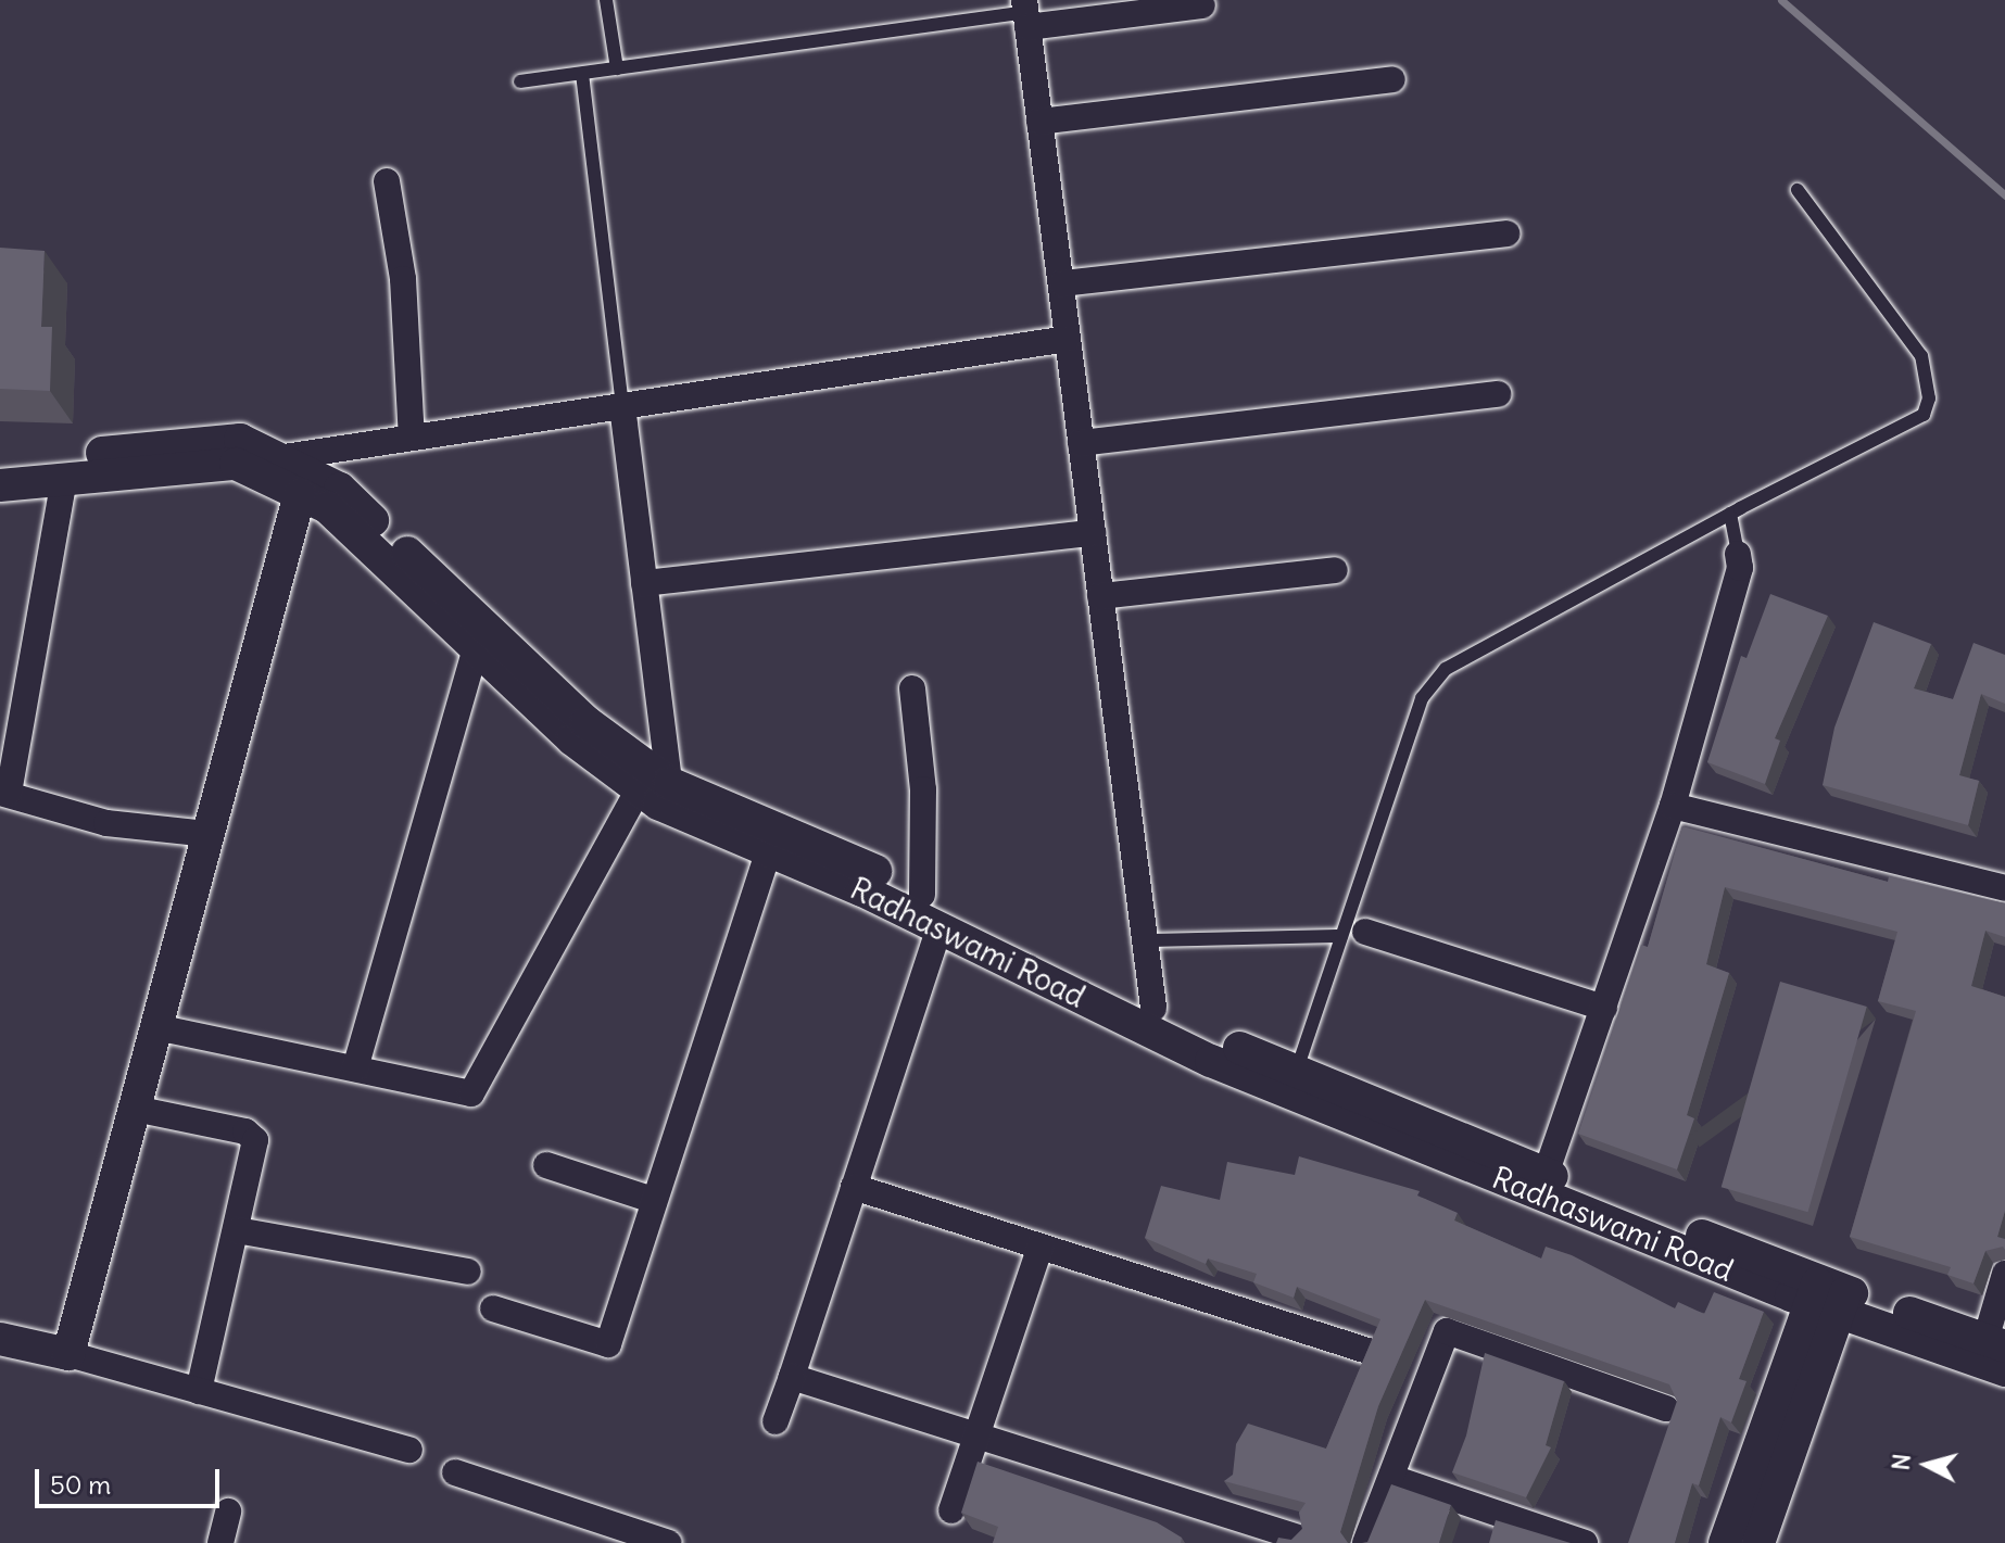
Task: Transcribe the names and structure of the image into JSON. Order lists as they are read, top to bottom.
{
  "streets": {
    "street": ["Radhaswami Road"]
  },
  "scale_bar": "50 m",
  "north": "left"
}
